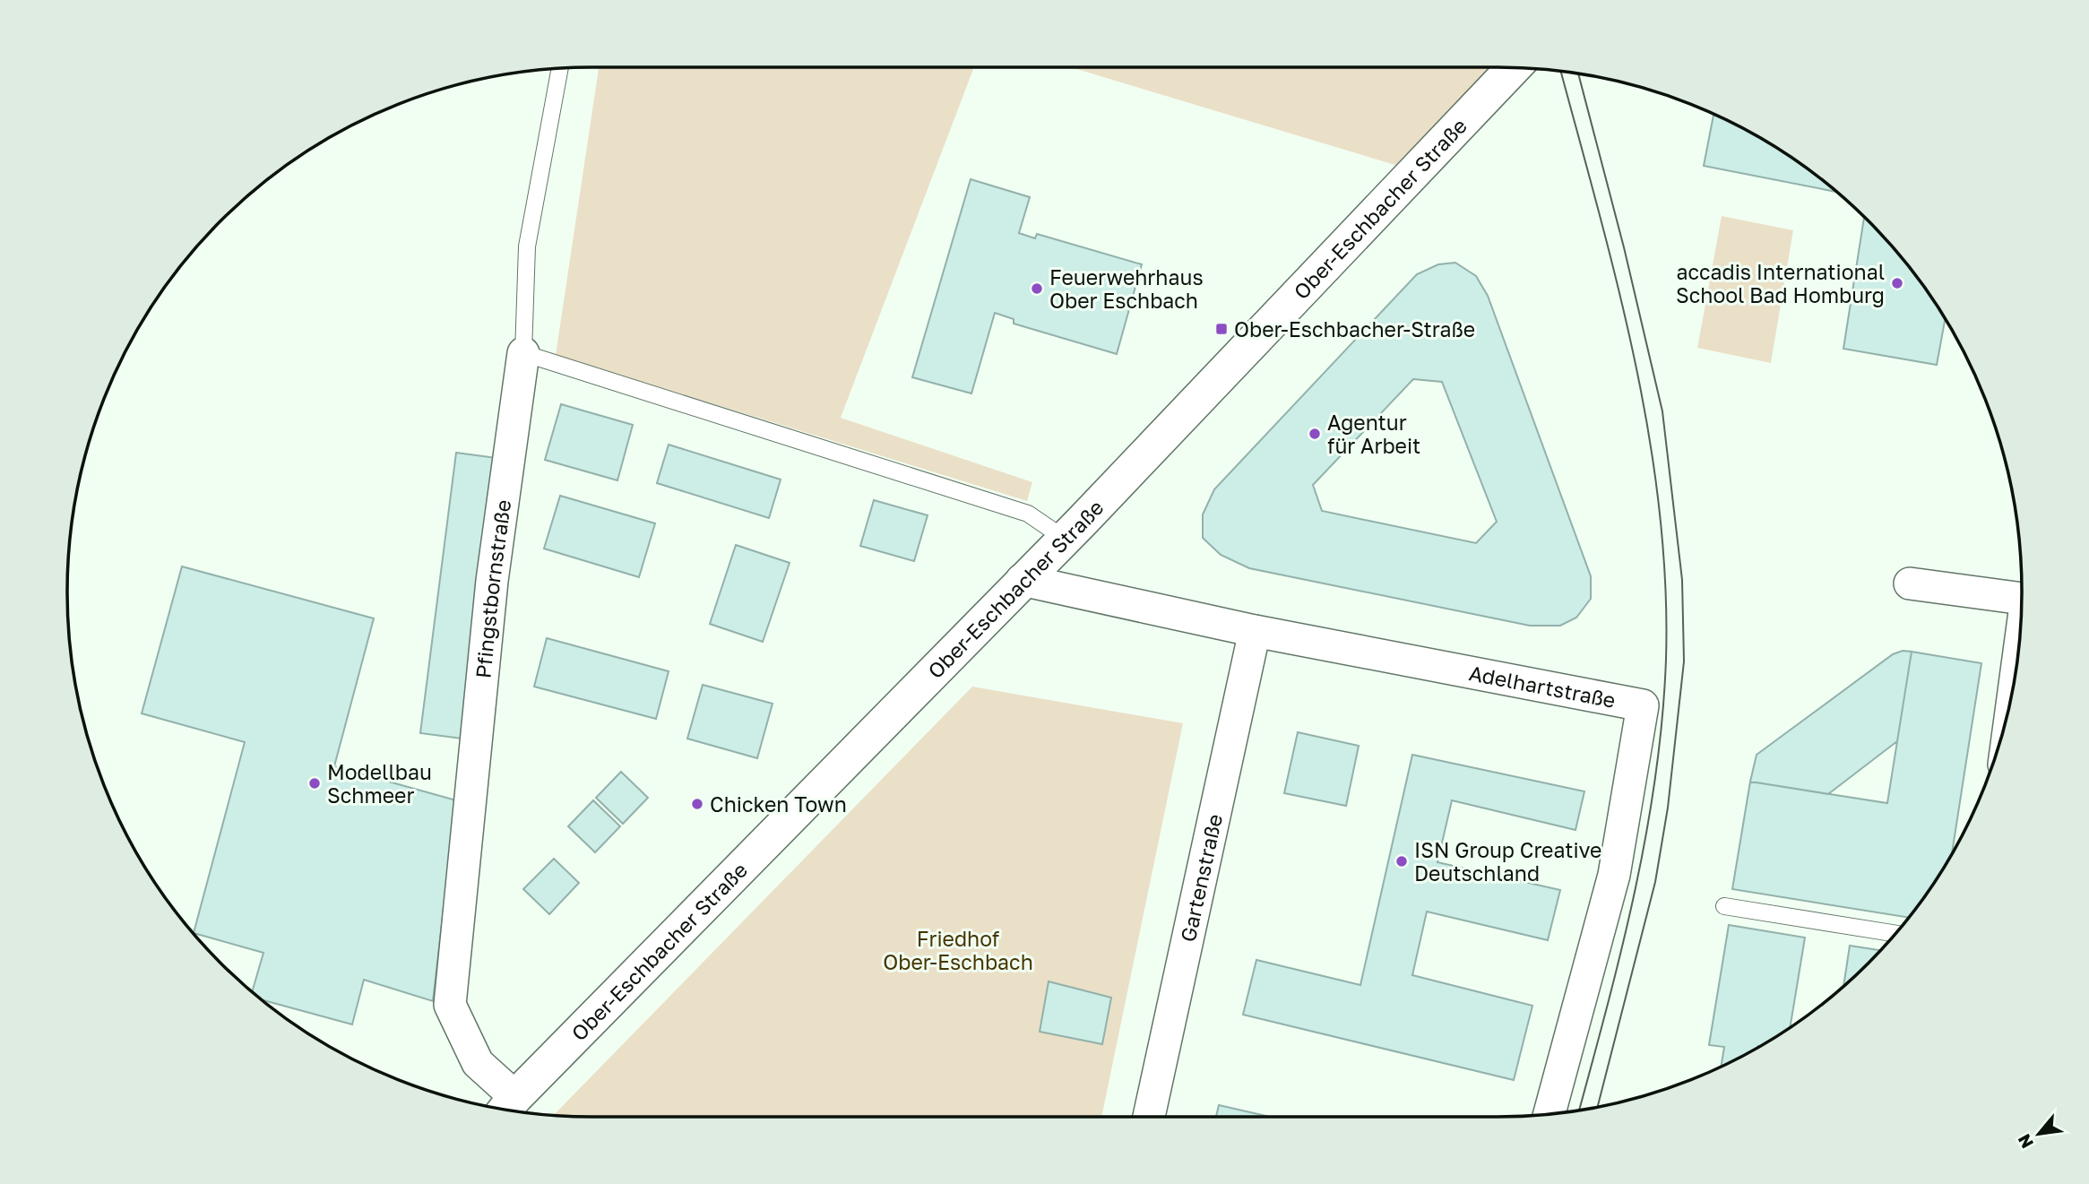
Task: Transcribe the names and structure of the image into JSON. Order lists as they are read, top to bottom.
{
  "streets": {
    "street": [
      "Ober-Eschbacher Straße",
      "Pfingstbornstraße",
      "Adelhartstraße",
      "Gartenstraße"
    ]
  },
  "crossings": [
    ["Ober-Eschbacher Straße", "Pfingstbornstraße"],
    ["Ober-Eschbacher Straße", "Adelhartstraße"],
    ["Adelhartstraße", "Gartenstraße"]
  ],
  "parks": ["Friedhof Ober-Eschbach"],
  "places": {
    "other": [
      "accadis International School Bad Homburg",
      "Feuerwehrhaus Ober Eschbach",
      "Agentur für Arbeit",
      "Modellbau Schmeer",
      "Chicken Town",
      "ISN Group Creative Deutschland"
    ],
    "transit": ["Ober-Eschbacher-Straße"]
  },
  "north": "bottom left"
}
